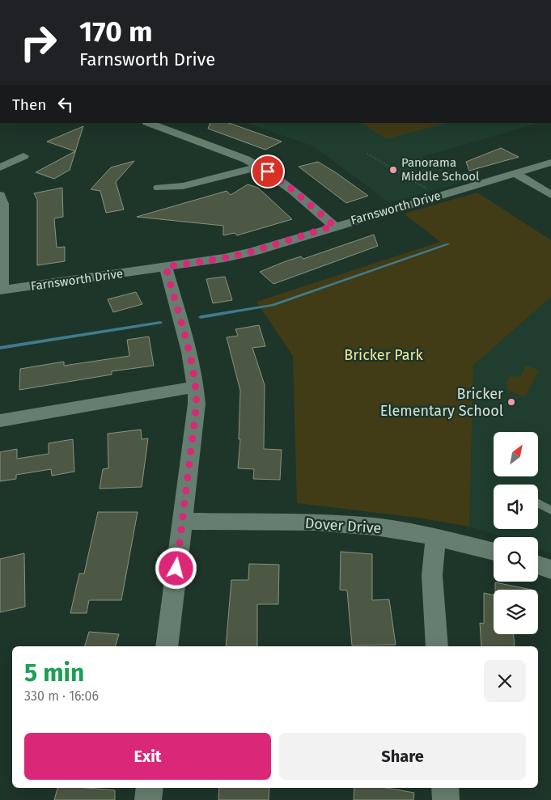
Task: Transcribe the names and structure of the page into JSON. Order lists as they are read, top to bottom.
{
  "streets": {
    "street": ["Farnsworth Drive", "Dover Drive"]
  },
  "parks": ["Bricker Park"],
  "places": ["Panorama Middle School", "Bricker Elementary School"],
  "north": "top right",
  "page": {
    "turn": ["170 m", "Farnsworth Drive"],
    "then": "Then",
    "heading": ["5 min", "330 m · 16:06"],
    "buttons": ["Exit", "Share"]
  }
}
